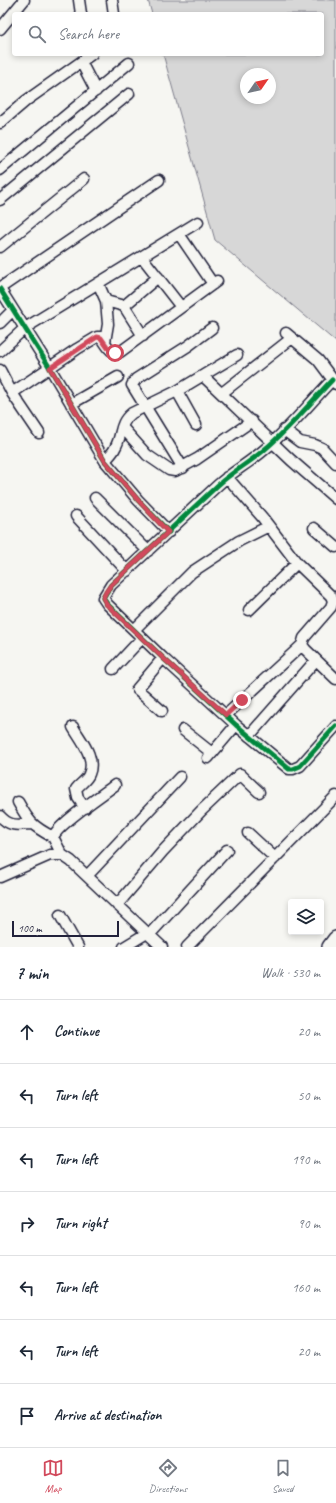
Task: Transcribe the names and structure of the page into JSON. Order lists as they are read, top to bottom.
{
  "scale_bar": "100 m",
  "north": "top right",
  "page": {
    "search": "Search here",
    "scale": "100 m",
    "heading": ["7 min", "Walk · 530 m"],
    "list": [
      ["Continue", "20 m"],
      ["Turn left", "50 m"],
      ["Turn left", "190 m"],
      ["Turn right", "90 m"],
      ["Turn left", "160 m"],
      ["Turn left", "20 m"],
      "Arrive at destination"
    ],
    "nav": ["Map", "Directions", "Saved"]
  }
}
